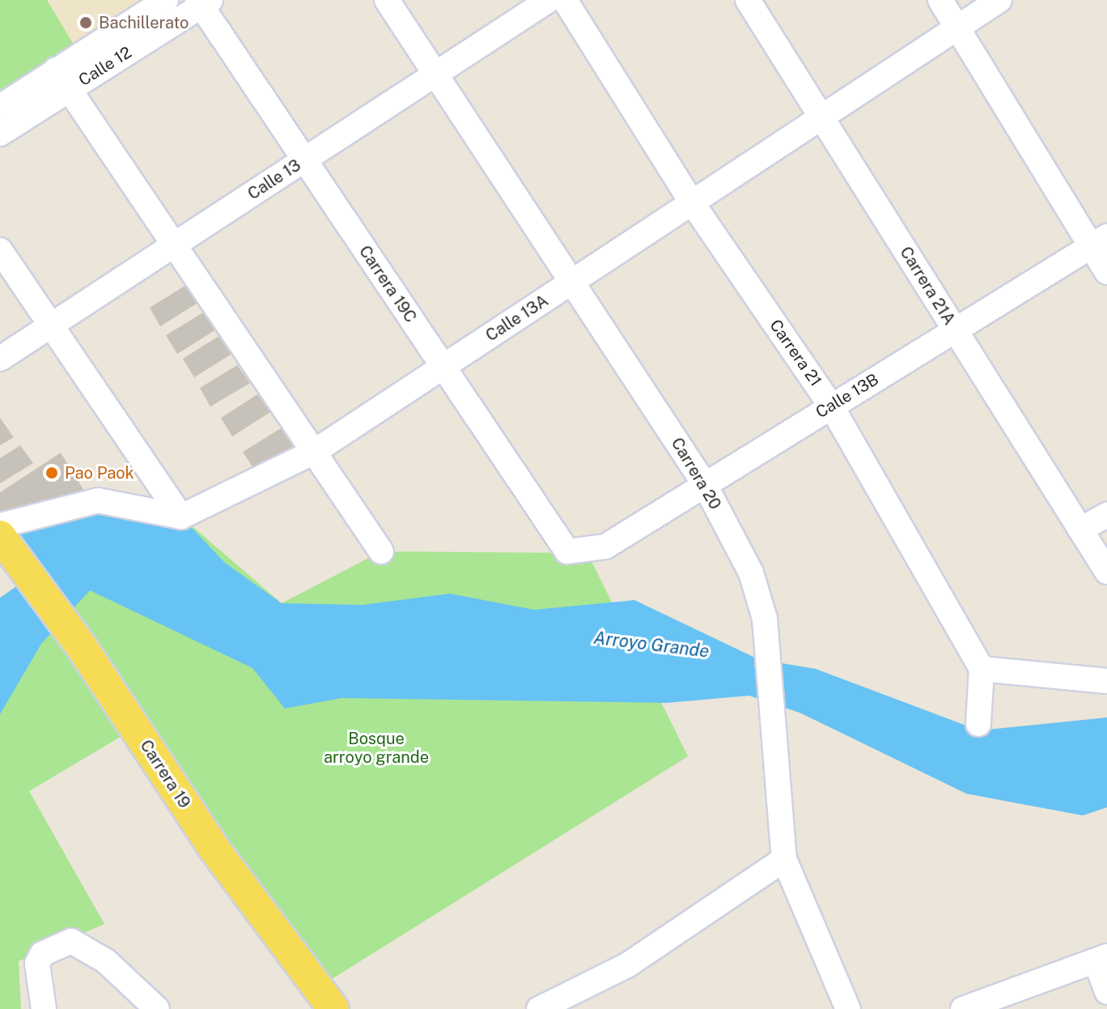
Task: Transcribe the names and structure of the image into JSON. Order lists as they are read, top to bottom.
{
  "streets": {
    "main road": ["Carrera 19"],
    "street": [
      "Calle 12",
      "Calle 13",
      "Carrera 19C",
      "Carrera 21A",
      "Calle 13A",
      "Carrera 21",
      "Calle 13B",
      "Carrera 20"
    ]
  },
  "crossings": [
    ["Calle 12", "Carrera 19C"],
    ["Calle 13", "Carrera 19C"],
    ["Calle 13", "Carrera 20"],
    ["Carrera 19C", "Calle 13A"],
    ["Carrera 19C", "Calle 13B"],
    ["Carrera 21A", "Calle 13A"],
    ["Carrera 21A", "Calle 13B"],
    ["Calle 13A", "Carrera 21"],
    ["Calle 13A", "Carrera 20"],
    ["Carrera 21", "Calle 13B"],
    ["Calle 13B", "Carrera 20"]
  ],
  "water": ["Arroyo Grande"],
  "parks": ["Bosque arroyo grande"],
  "places": ["Bachillerato", "Pao Paok"]
}
